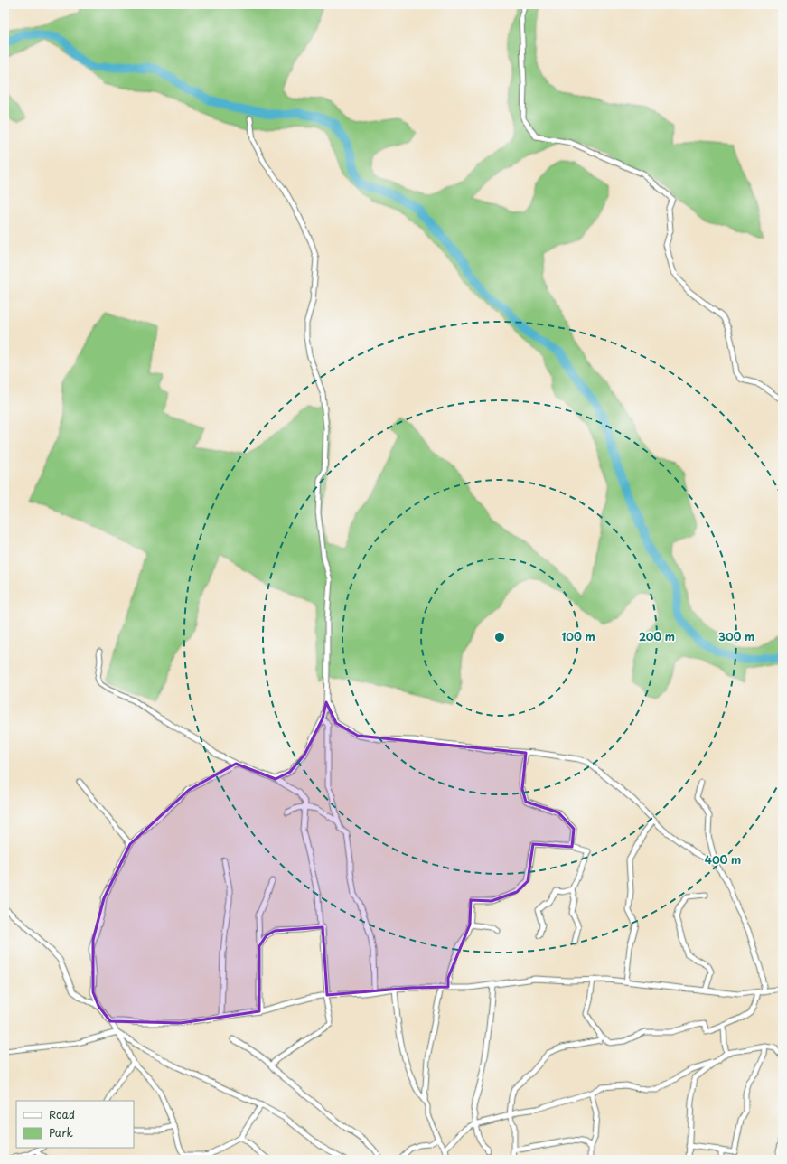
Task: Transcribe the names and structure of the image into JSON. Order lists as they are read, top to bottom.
{
  "legend": ["Road", "Park"],
  "rings": [
    "100 m",
    "200 m",
    "300 m",
    "400 m"
  ]
}
